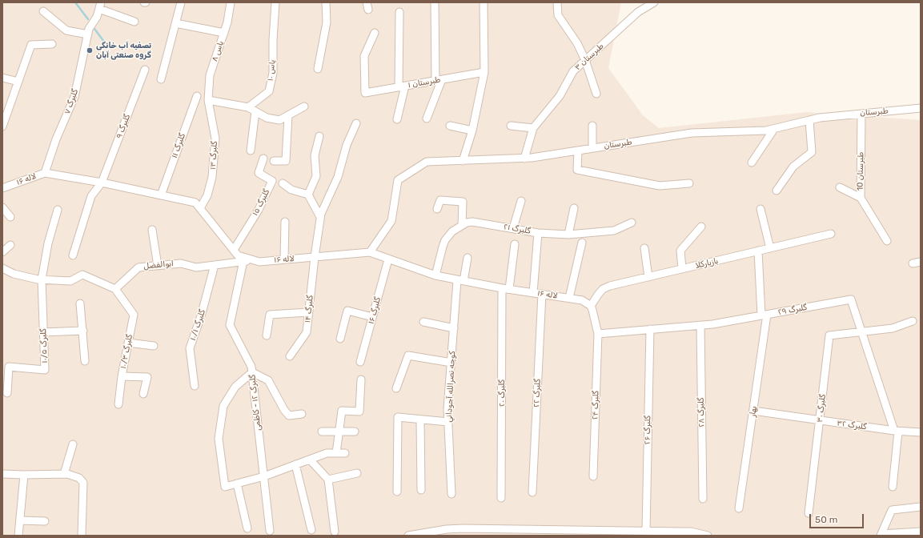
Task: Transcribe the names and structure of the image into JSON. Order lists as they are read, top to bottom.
{
  "streets": {
    "street": [
      "یاس ۸",
      "طبرستان ۳",
      "یاس ۱۰",
      "طبرستان ۱",
      "گلبرگ ۷",
      "طبرستان",
      "گلبرگ ۹",
      "گلبرگ ۱۱",
      "گلبرگ ۱۳",
      "طبرستان 10",
      "لاله ۱۶",
      "گلبرگ ۱۵",
      "گلبرگ ۲۱",
      "بازیارکلا",
      "ابوالفضل",
      "گلبرگ ۱۴",
      "گلبرگ ۲۹",
      "گلبرگ ۱۶",
      "گلبرگ ۱۰/۱",
      "گلبرگ ۱۰/۵",
      "گلبرگ ۱۰/۳",
      "كوچه نصرالله آجوداني",
      "گلبرگ ۲۰",
      "گلبرگ ۲۲",
      "گلبرگ ۱۲ - کاظمی",
      "گلبرگ ۲۴",
      "گلبرگ ۳۰",
      "بهار",
      "گلبرگ ۲۸",
      "گلبرگ ۳۲",
      "گلبرگ ۲۶"
    ]
  },
  "crossings": [
    ["یاس ۸", "گلبرگ ۱۳"],
    ["طبرستان ۳", "طبرستان"],
    ["گلبرگ ۷", "لاله ۱۶"],
    ["طبرستان", "طبرستان 10"],
    ["طبرستان", "لاله ۱۶"],
    ["گلبرگ ۹", "لاله ۱۶"],
    ["گلبرگ ۱۱", "لاله ۱۶"],
    ["گلبرگ ۱۳", "لاله ۱۶"],
    ["لاله ۱۶", "گلبرگ ۱۵"],
    ["لاله ۱۶", "گلبرگ ۲۱"],
    ["لاله ۱۶", "بازیارکلا"],
    ["لاله ۱۶", "ابوالفضل"],
    ["لاله ۱۶", "گلبرگ ۱۴"],
    ["لاله ۱۶", "گلبرگ ۱۶"],
    ["لاله ۱۶", "كوچه نصرالله آجوداني"],
    ["لاله ۱۶", "گلبرگ ۲۰"],
    ["لاله ۱۶", "گلبرگ ۲۲"],
    ["بازیارکلا", "بهار"],
    ["ابوالفضل", "گلبرگ ۱۰/۱"],
    ["ابوالفضل", "گلبرگ ۱۰/۳"],
    ["ابوالفضل", "گلبرگ ۱۲ - کاظمی"],
    ["گلبرگ ۲۹", "گلبرگ ۲۴"],
    ["گلبرگ ۲۹", "گلبرگ ۳۰"],
    ["گلبرگ ۲۹", "بهار"],
    ["گلبرگ ۲۹", "گلبرگ ۲۸"],
    ["گلبرگ ۲۹", "گلبرگ ۳۲"],
    ["گلبرگ ۲۹", "گلبرگ ۲۶"],
    ["گلبرگ ۳۰", "گلبرگ ۳۲"],
    ["بهار", "گلبرگ ۳۲"]
  ],
  "places": ["تصفیه آب خانگی گروه صنعتی آبان"],
  "scale_bar": "50 m"
}
